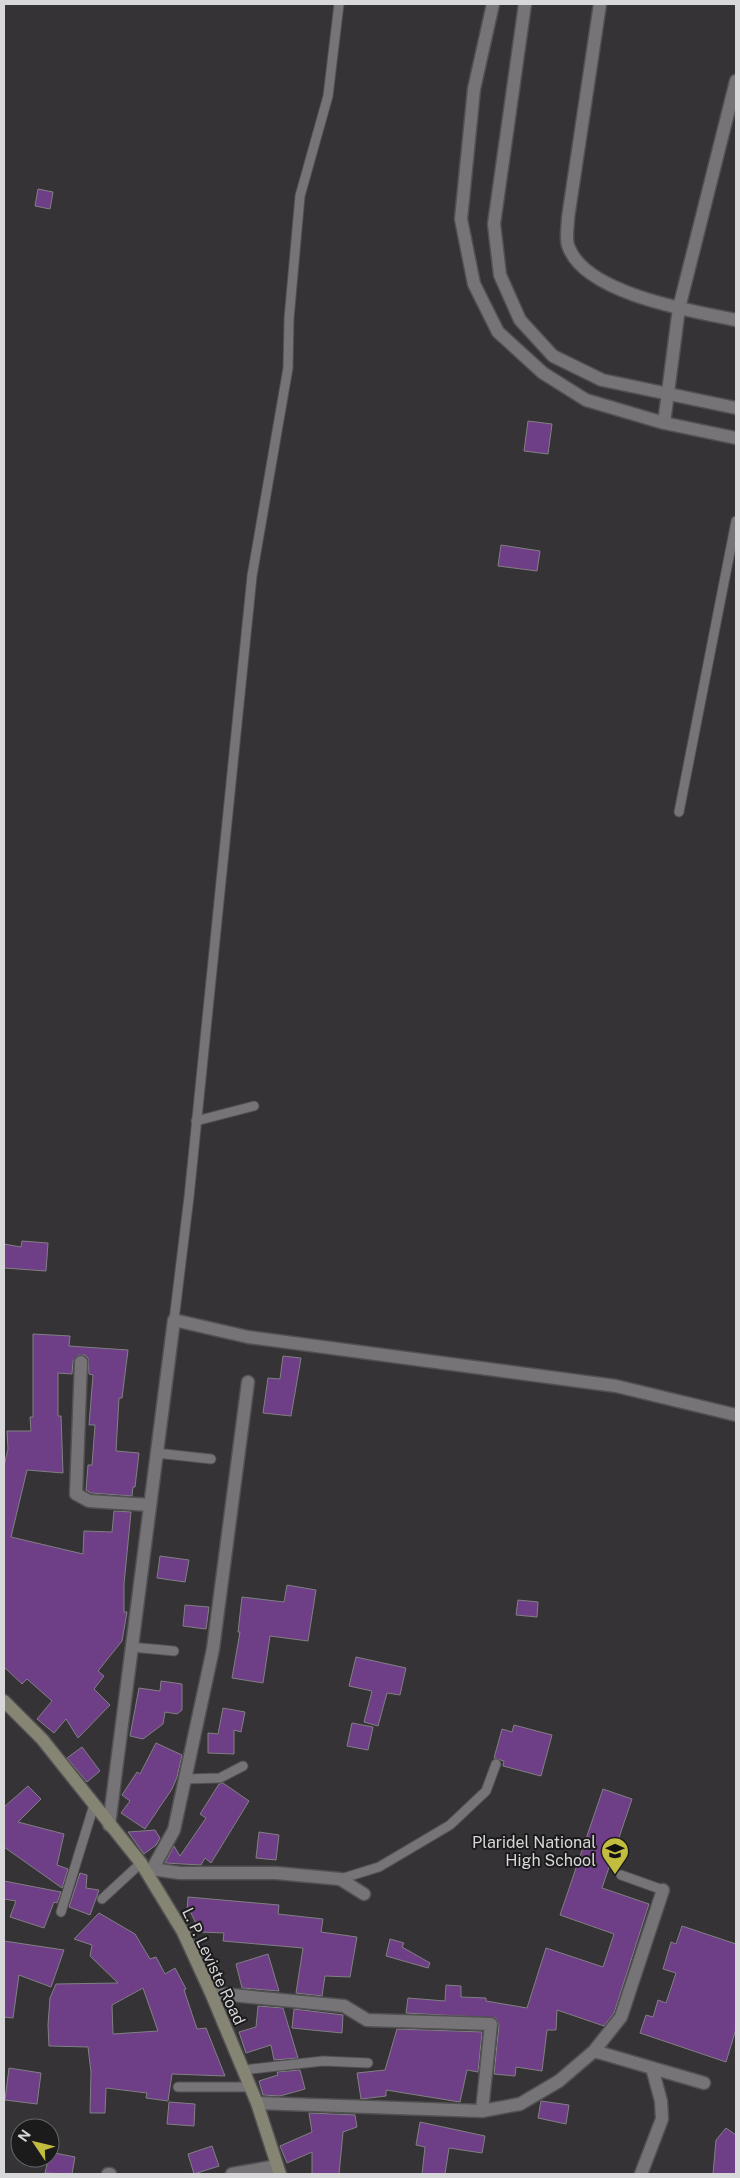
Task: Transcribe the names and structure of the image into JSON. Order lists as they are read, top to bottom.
{
  "streets": {
    "main road": ["L. P. Leviste Road"]
  },
  "places": {
    "school or university": ["Plaridel National High School"]
  },
  "north": "top left"
}
